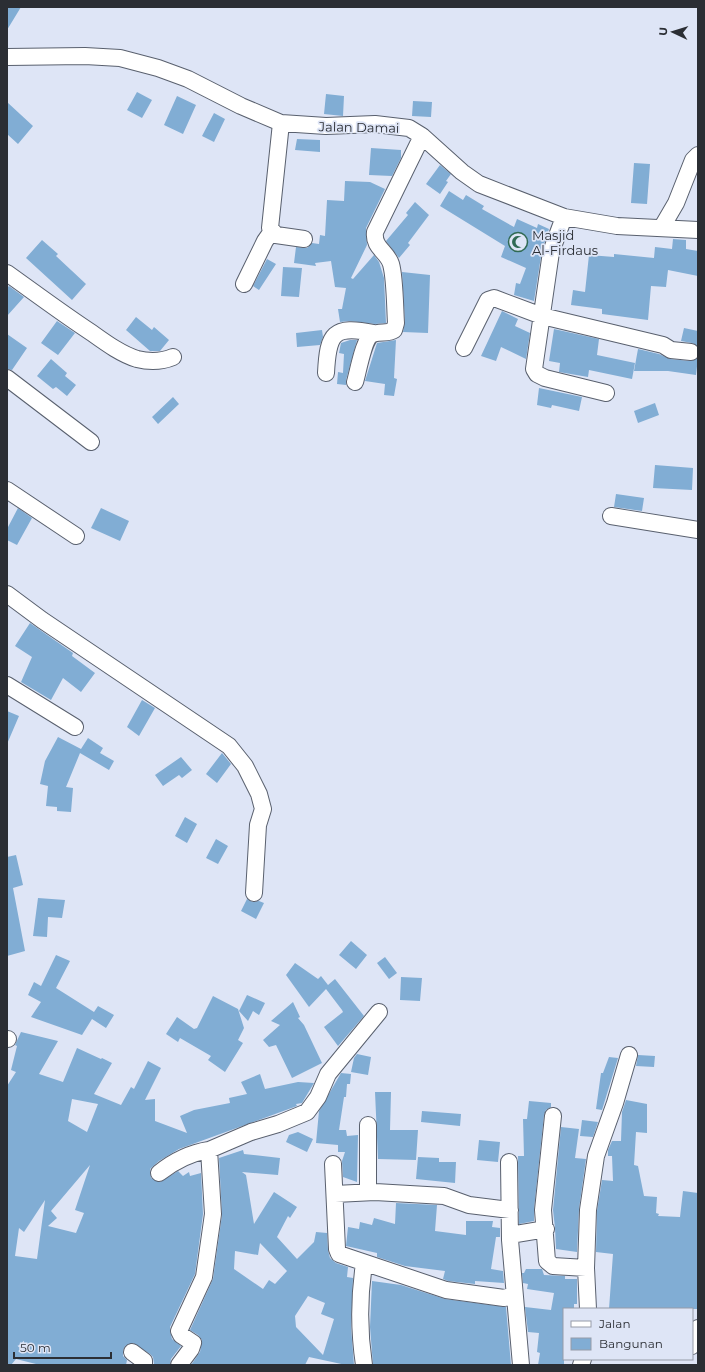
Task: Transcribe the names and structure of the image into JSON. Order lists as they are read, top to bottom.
{
  "streets": {
    "street": ["Jalan Damai"]
  },
  "places": {
    "mosque": ["Masjid Al-Firdaus"]
  },
  "legend": ["Jalan", "Bangunan"],
  "scale_bar": "50 m",
  "north": "left"
}
